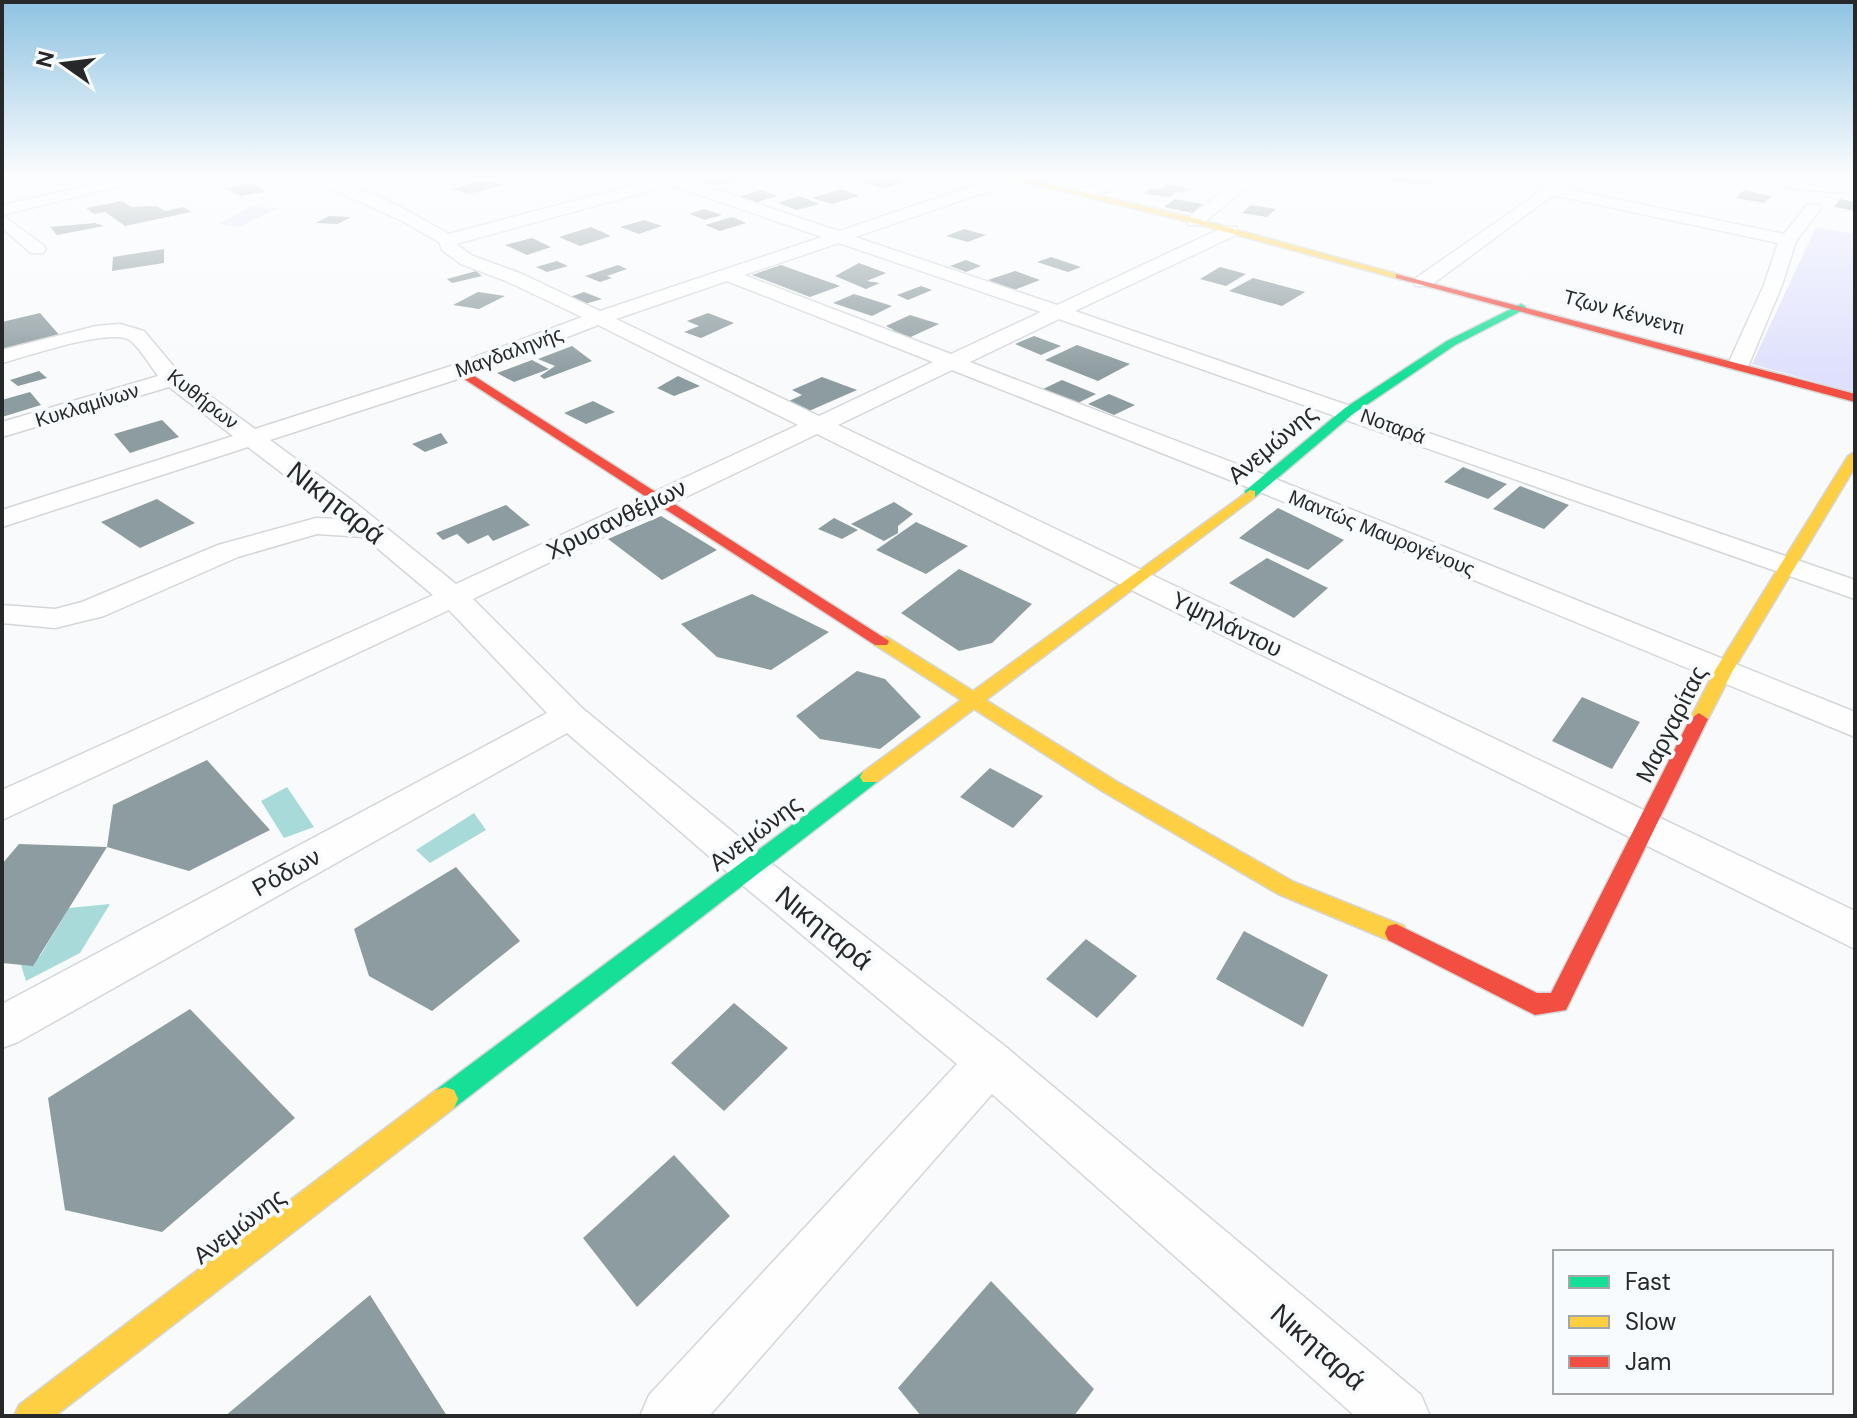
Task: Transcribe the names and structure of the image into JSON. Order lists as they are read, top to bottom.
{
  "streets": {
    "street": [
      "Τζων Κέννεντι",
      "Μαγδαληνής",
      "Κυθήρων",
      "Κυκλαμίνων",
      "Νοταρά",
      "Ανεμώνης",
      "Νικηταρά",
      "Χρυσανθέμων",
      "Μαντώς Μαυρογένους",
      "Υψηλάντου",
      "Μαργαρίτας",
      "Ρόδων"
    ]
  },
  "crossings": [
    ["Τζων Κέννεντι", "Ανεμώνης"],
    ["Μαγδαληνής", "Κυθήρων"],
    ["Μαγδαληνής", "Νικηταρά"],
    ["Μαγδαληνής", "Μαντώς Μαυρογένους"],
    ["Μαγδαληνής", "Υψηλάντου"],
    ["Κυθήρων", "Κυκλαμίνων"],
    ["Κυθήρων", "Νικηταρά"],
    ["Νοταρά", "Ανεμώνης"],
    ["Νοταρά", "Χρυσανθέμων"],
    ["Νοταρά", "Μαργαρίτας"],
    ["Ανεμώνης", "Νικηταρά"],
    ["Ανεμώνης", "Μαντώς Μαυρογένους"],
    ["Ανεμώνης", "Υψηλάντου"],
    ["Ανεμώνης", "Μαργαρίτας"],
    ["Νικηταρά", "Χρυσανθέμων"],
    ["Νικηταρά", "Ρόδων"],
    ["Χρυσανθέμων", "Μαντώς Μαυρογένους"],
    ["Χρυσανθέμων", "Υψηλάντου"],
    ["Μαντώς Μαυρογένους", "Μαργαρίτας"],
    ["Υψηλάντου", "Μαργαρίτας"]
  ],
  "legend": ["Fast", "Slow", "Jam"],
  "north": "left"
}
